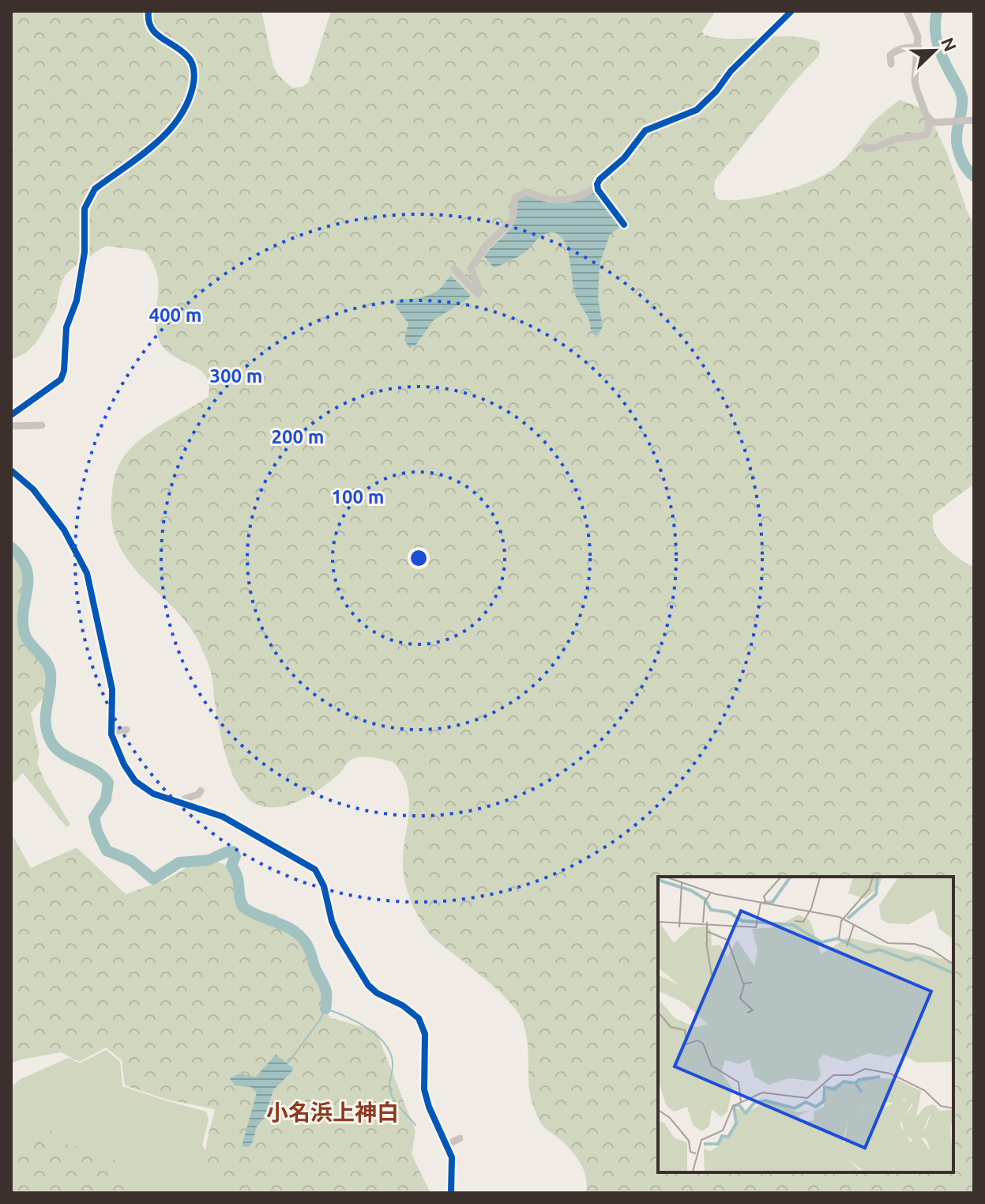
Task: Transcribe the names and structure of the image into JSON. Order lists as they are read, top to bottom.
{
  "districts": ["小名浜上神白"],
  "north": "top right",
  "rings": [
    "400 m",
    "300 m",
    "200 m",
    "100 m"
  ]
}
